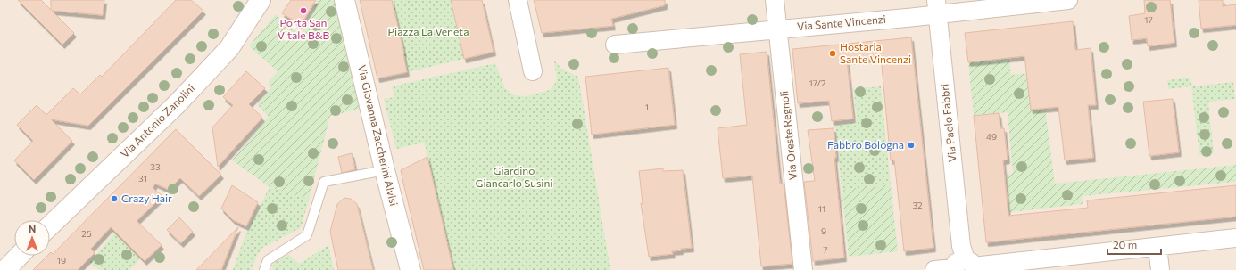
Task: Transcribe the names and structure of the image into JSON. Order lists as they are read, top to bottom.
{
  "streets": {
    "street": [
      "Via Sante Vincenzi",
      "Via Antonio Zanolini",
      "Via Paolo Fabbri",
      "Via Giovanna Zaccherini Alvisi",
      "Via Oreste Regnoli"
    ]
  },
  "crossings": [
    ["Via Sante Vincenzi", "Via Paolo Fabbri"],
    ["Via Sante Vincenzi", "Via Oreste Regnoli"]
  ],
  "parks": ["Piazza La Veneta", "Giardino Giancarlo Susini"],
  "places": [
    "Porta San Vitale B&B",
    "Hostaria Sante Vincenzi",
    "Fabbro Bologna",
    "Crazy Hair"
  ],
  "house_numbers": [
    "17",
    "17/2",
    "1",
    "49",
    "33",
    "31",
    "32",
    "11",
    "9",
    "25",
    "7",
    "19"
  ],
  "scale_bar": "20 m",
  "north": "top"
}
